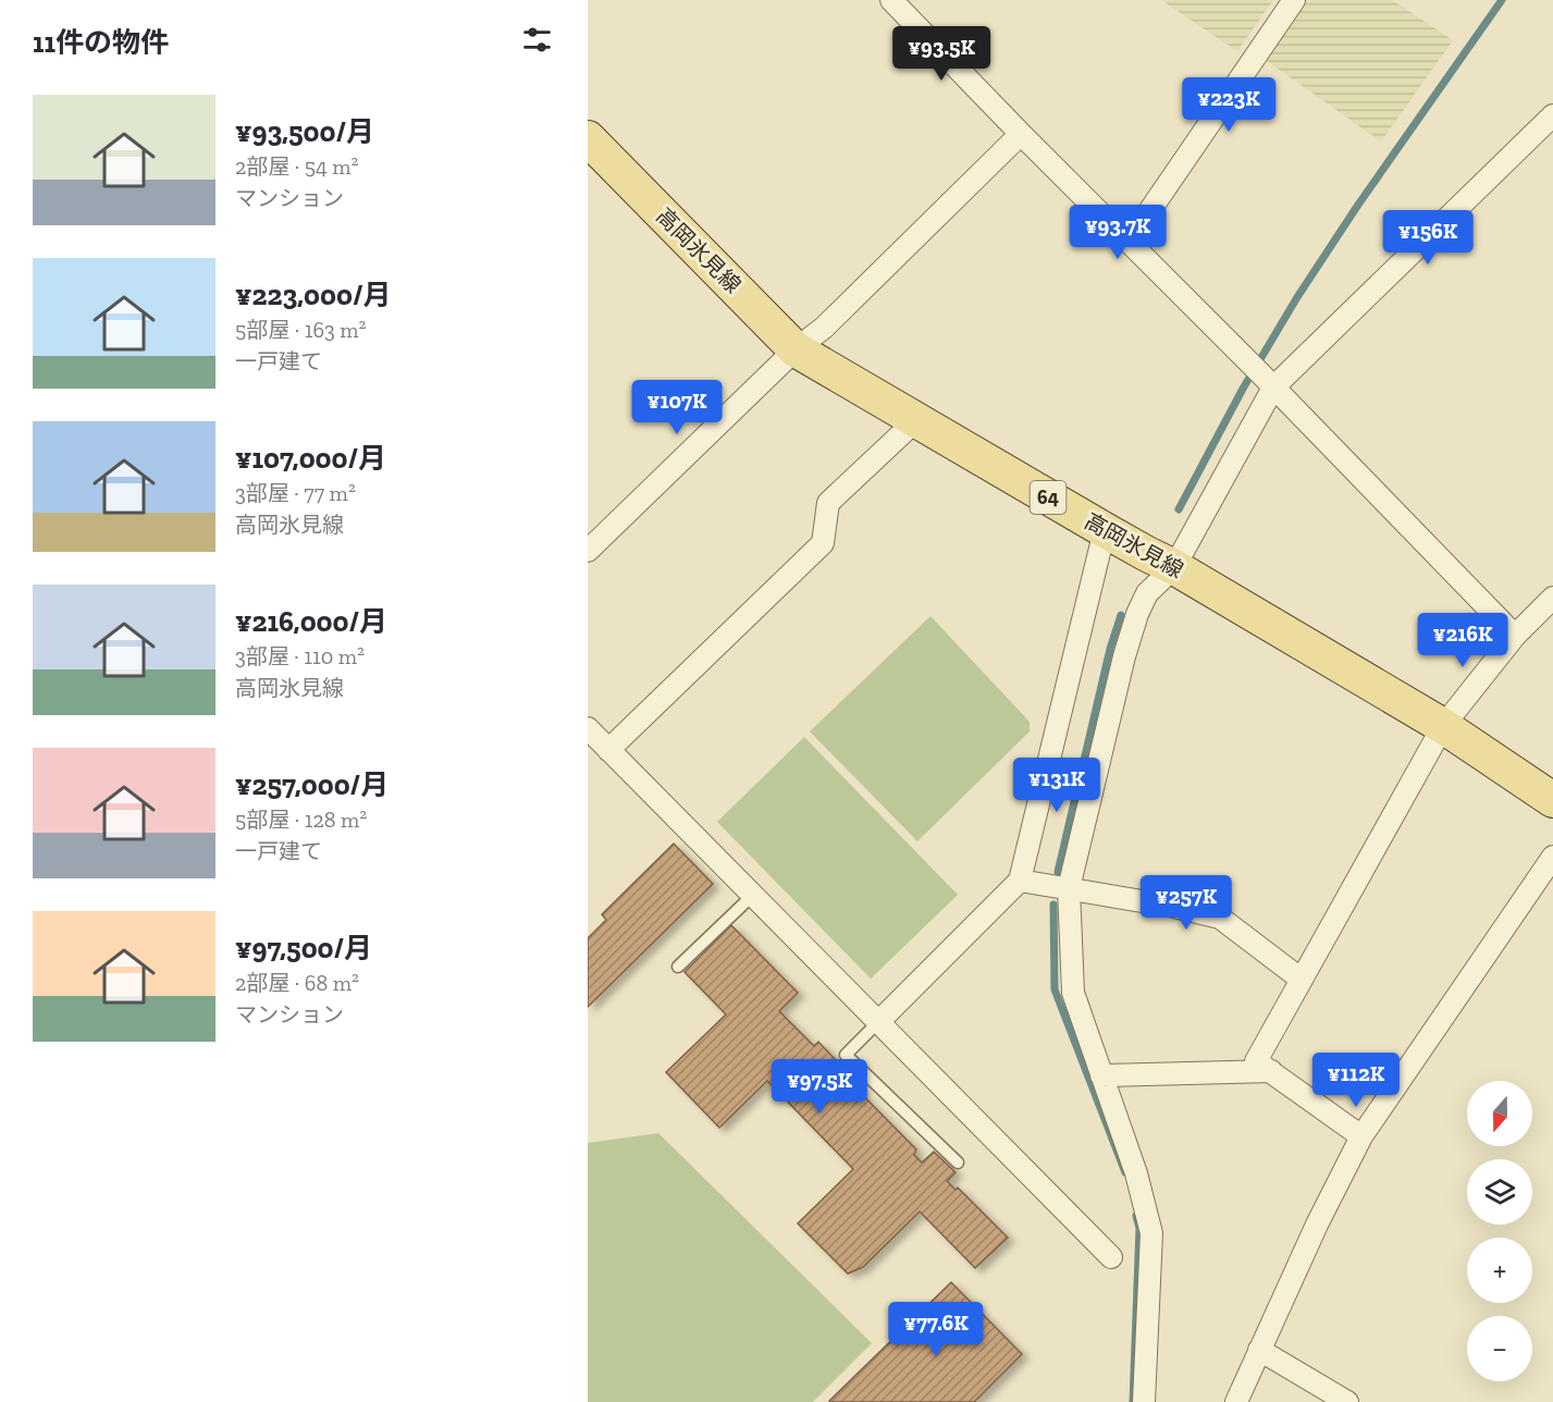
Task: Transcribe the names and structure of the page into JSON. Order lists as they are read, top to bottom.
{
  "streets": {
    "main road": ["高岡氷見線", "64"]
  },
  "north": "bottom",
  "page": {
    "heading": "11件の物件",
    "price": [
      "¥93.5K",
      "¥223K",
      "¥93.7K",
      "¥156K",
      "¥107K",
      "¥216K",
      "¥131K",
      "¥257K",
      "¥112K",
      "¥97.5K",
      "¥77.6K"
    ],
    "list": [
      {
        "name": "¥93,500/月",
        "note": "2部屋 · 54 m² · マンション"
      },
      {
        "name": "¥223,000/月",
        "note": "5部屋 · 163 m² · 一戸建て"
      },
      {
        "name": "¥107,000/月",
        "note": "3部屋 · 77 m² · 高岡氷見線"
      },
      {
        "name": "¥216,000/月",
        "note": "3部屋 · 110 m² · 高岡氷見線"
      },
      {
        "name": "¥257,000/月",
        "note": "5部屋 · 128 m² · 一戸建て"
      },
      {
        "name": "¥97,500/月",
        "note": "2部屋 · 68 m² · マンション"
      }
    ],
    "map_buttons": ["+", "−"]
  }
}
